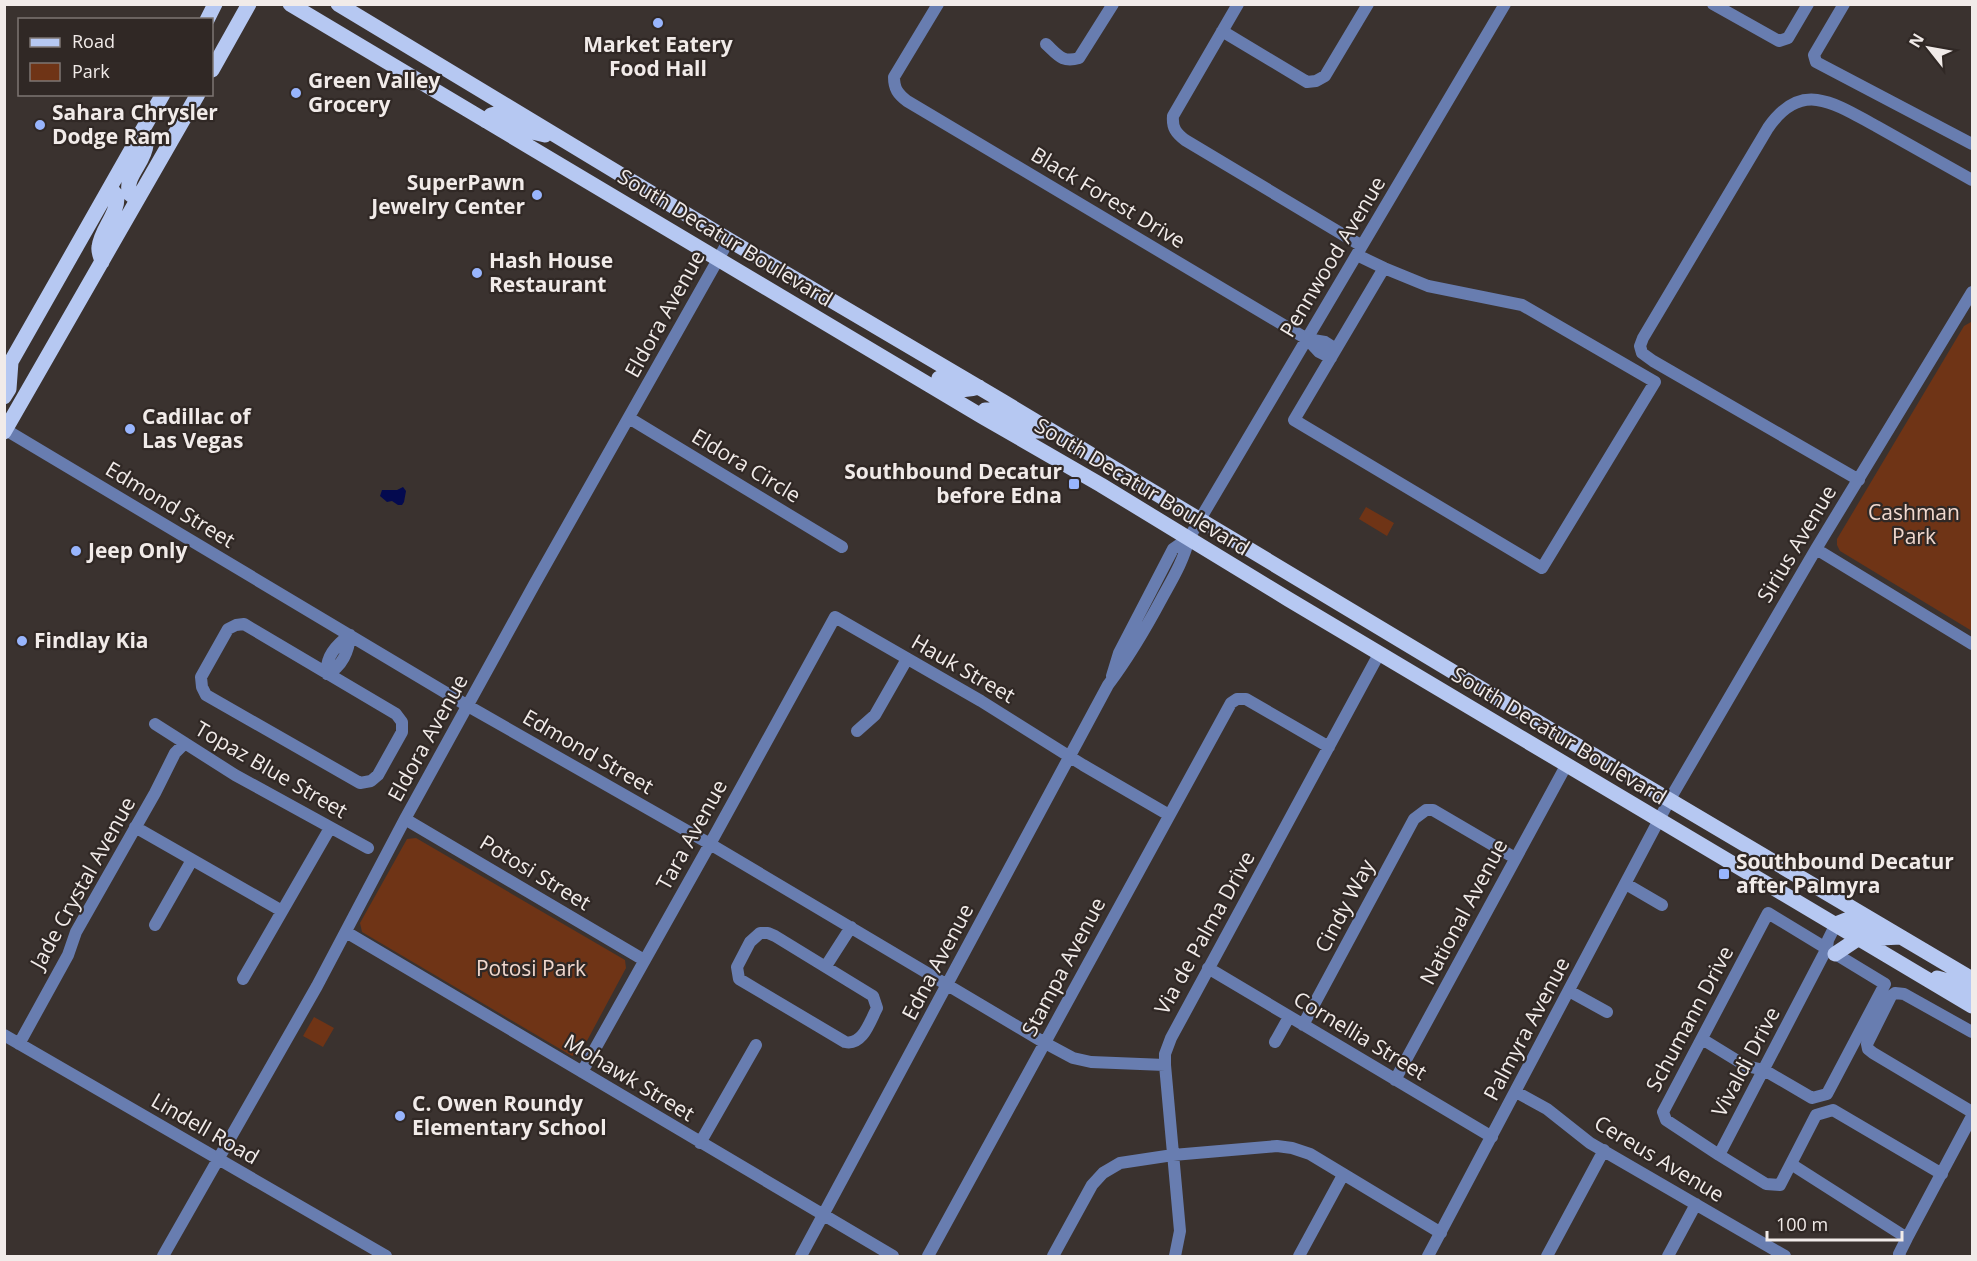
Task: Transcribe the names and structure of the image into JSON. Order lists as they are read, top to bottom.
{
  "streets": {
    "main road": ["South Decatur Boulevard"],
    "street": [
      "Black Forest Drive",
      "Pennwood Avenue",
      "Eldora Avenue",
      "Eldora Circle",
      "Edmond Street",
      "Sirius Avenue",
      "Hauk Street",
      "Topaz Blue Street",
      "Tara Avenue",
      "Potosi Street",
      "Jade Crystal Avenue",
      "Cindy Way",
      "National Avenue",
      "Via de Palma Drive",
      "Edna Avenue",
      "Stampa Avenue",
      "Schumann Drive",
      "Palmyra Avenue",
      "Cornellia Street",
      "Vivaldi Drive",
      "Mohawk Street",
      "Lindell Road",
      "Cereus Avenue"
    ]
  },
  "crossings": [
    ["Black Forest Drive", "Pennwood Avenue"],
    ["South Decatur Boulevard", "Pennwood Avenue"],
    ["South Decatur Boulevard", "Eldora Avenue"],
    ["South Decatur Boulevard", "Sirius Avenue"],
    ["South Decatur Boulevard", "National Avenue"],
    ["South Decatur Boulevard", "Via de Palma Drive"],
    ["South Decatur Boulevard", "Edna Avenue"],
    ["South Decatur Boulevard", "Palmyra Avenue"],
    ["South Decatur Boulevard", "Vivaldi Drive"],
    ["Pennwood Avenue", "Edna Avenue"],
    ["Eldora Avenue", "Eldora Circle"],
    ["Eldora Avenue", "Edmond Street"],
    ["Eldora Avenue", "Potosi Street"],
    ["Eldora Avenue", "Mohawk Street"],
    ["Eldora Avenue", "Lindell Road"],
    ["Edmond Street", "Tara Avenue"],
    ["Edmond Street", "Via de Palma Drive"],
    ["Edmond Street", "Edna Avenue"],
    ["Edmond Street", "Stampa Avenue"],
    ["Sirius Avenue", "Palmyra Avenue"],
    ["Hauk Street", "Tara Avenue"],
    ["Hauk Street", "Edna Avenue"],
    ["Hauk Street", "Stampa Avenue"],
    ["Topaz Blue Street", "Jade Crystal Avenue"],
    ["Tara Avenue", "Potosi Street"],
    ["Tara Avenue", "Mohawk Street"],
    ["Jade Crystal Avenue", "Lindell Road"],
    ["Cindy Way", "National Avenue"],
    ["Cindy Way", "Cornellia Street"],
    ["National Avenue", "Cornellia Street"],
    ["Via de Palma Drive", "Stampa Avenue"],
    ["Via de Palma Drive", "Cornellia Street"],
    ["Edna Avenue", "Mohawk Street"],
    ["Schumann Drive", "Vivaldi Drive"],
    ["Palmyra Avenue", "Cornellia Street"],
    ["Palmyra Avenue", "Cereus Avenue"]
  ],
  "parks": ["Cashman Park", "Potosi Park"],
  "places": {
    "other": [
      "Market Eatery Food Hall",
      "Green Valley Grocery",
      "Sahara Chrysler Dodge Ram",
      "SuperPawn Jewelry Center",
      "Hash House Restaurant",
      "Cadillac of Las Vegas",
      "Jeep Only",
      "Findlay Kia",
      "C. Owen Roundy Elementary School"
    ],
    "transit": ["Southbound Decatur before Edna", "Southbound Decatur after Palmyra"]
  },
  "legend": ["Road", "Park"],
  "scale_bar": "100 m",
  "north": "top left"
}
